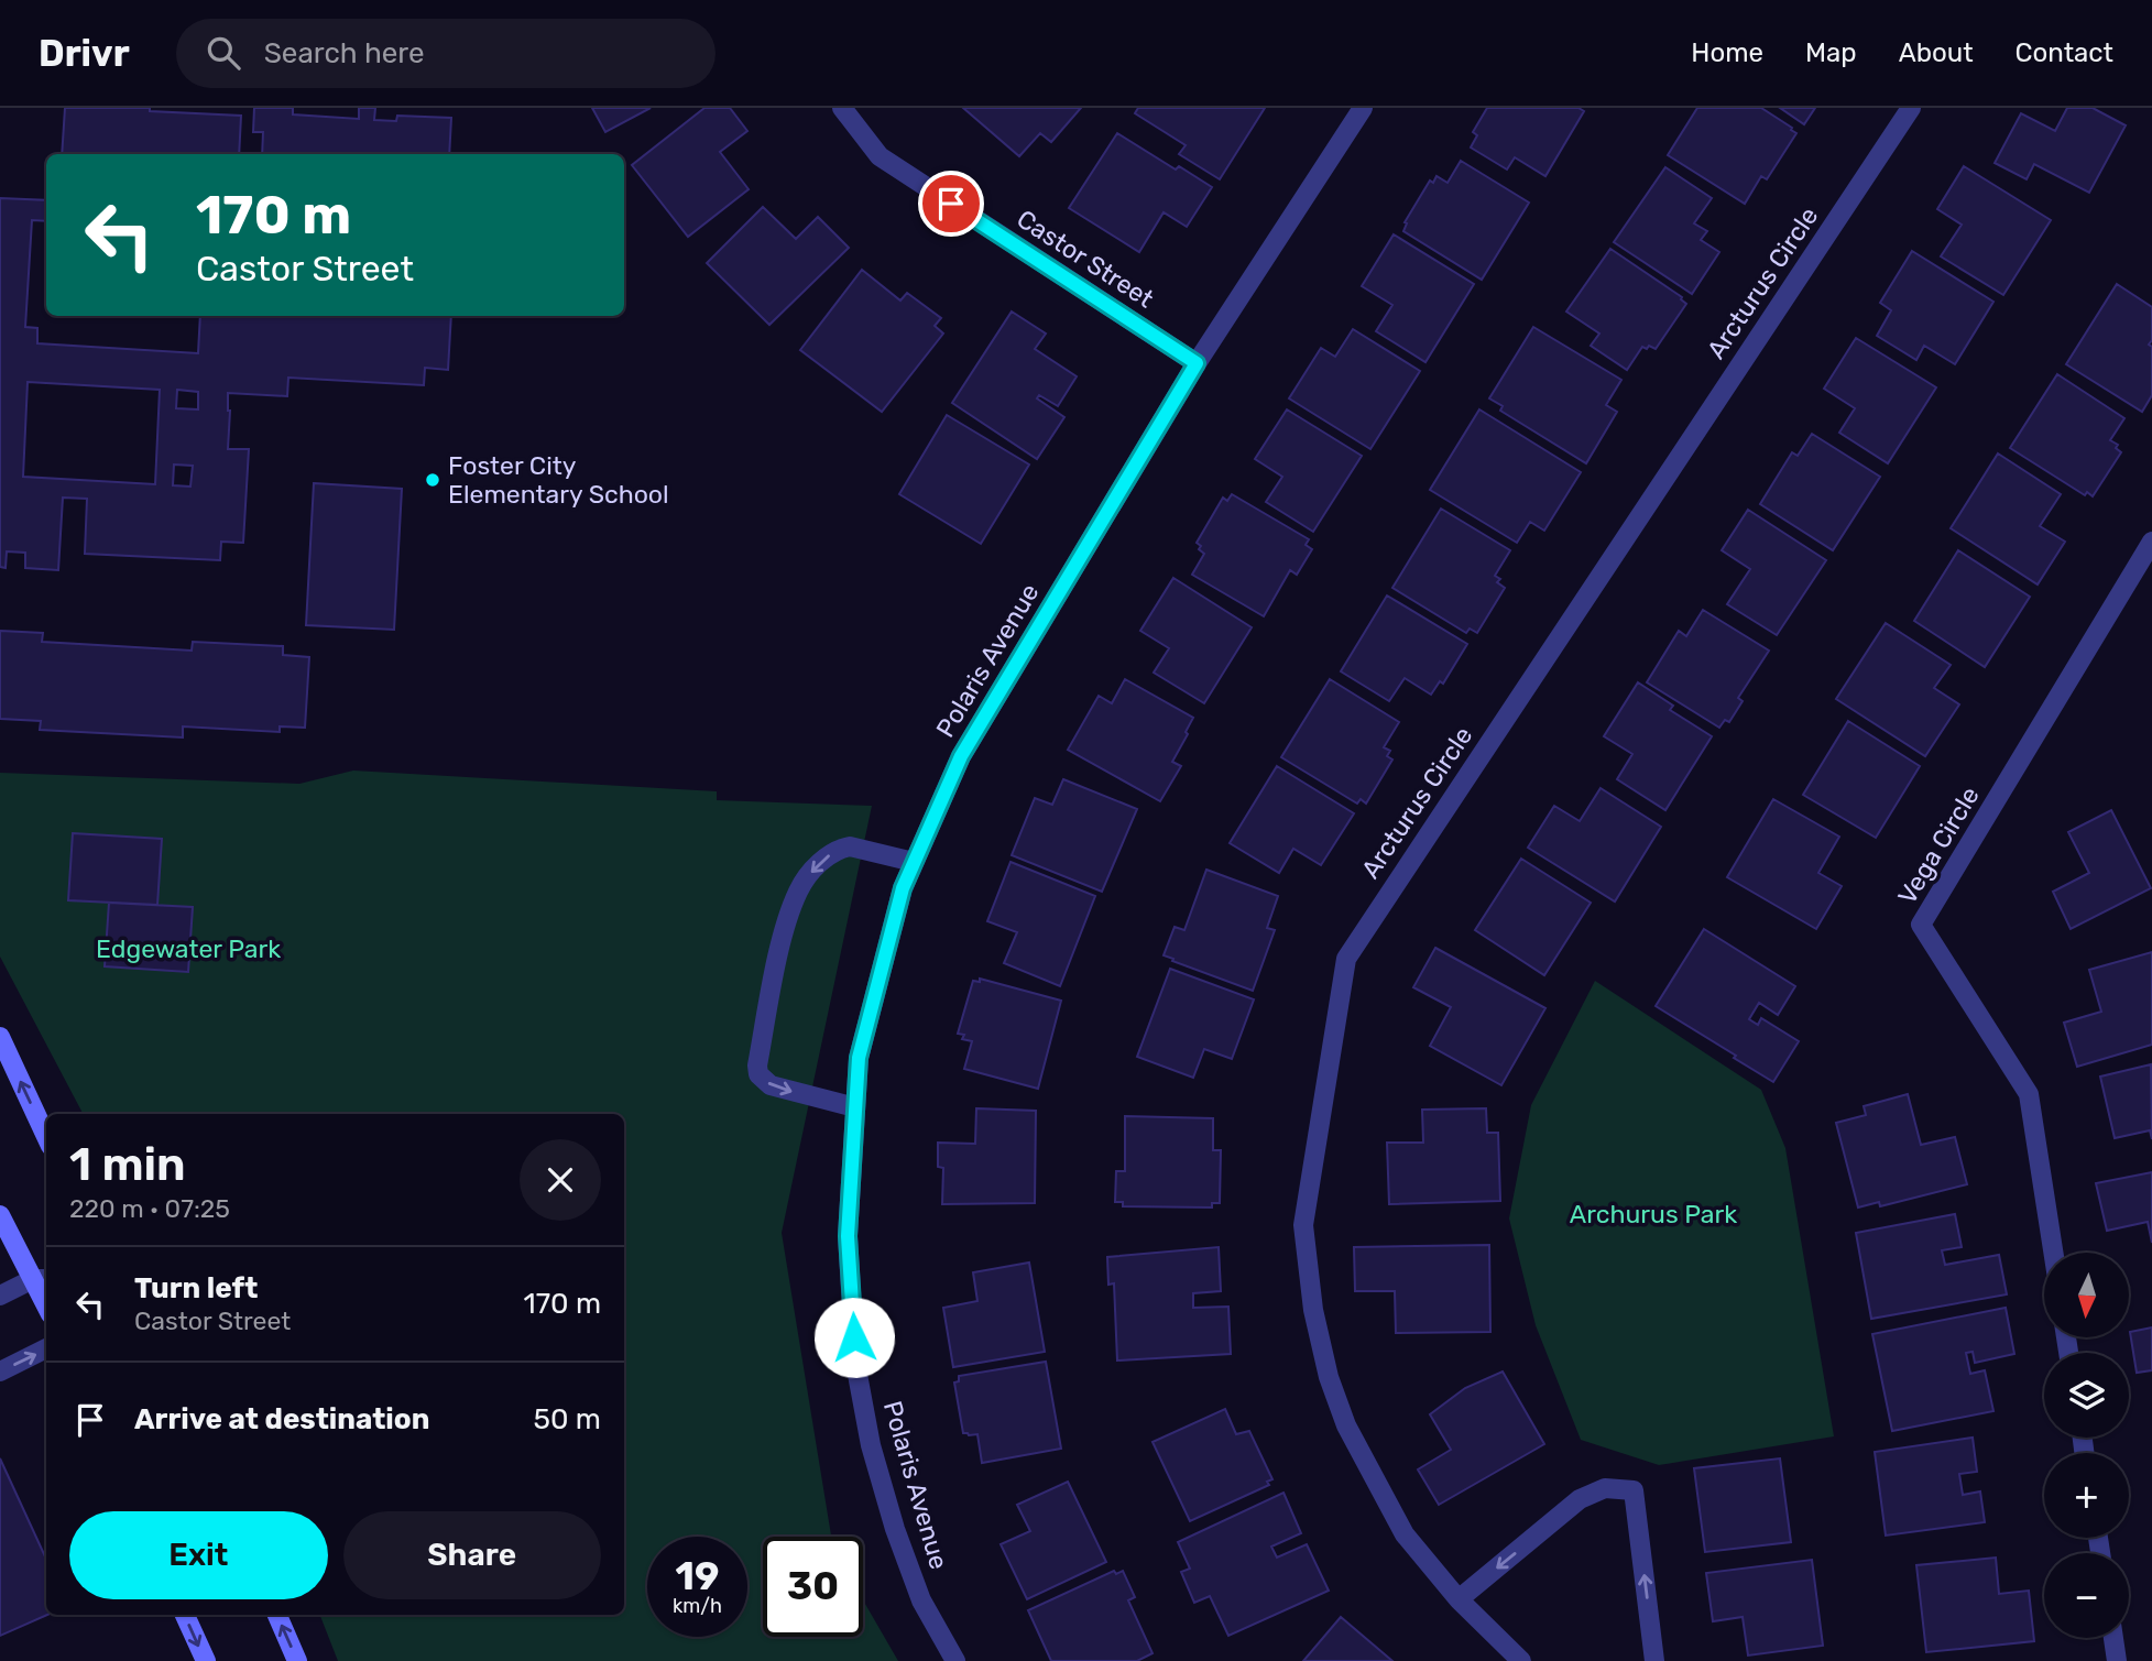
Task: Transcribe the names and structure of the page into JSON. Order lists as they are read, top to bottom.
{
  "streets": {
    "street": [
      "Castor Street",
      "Arcturus Circle",
      "Polaris Avenue",
      "Vega Circle"
    ]
  },
  "crossings": [
    ["Castor Street", "Polaris Avenue"]
  ],
  "parks": ["Edgewater Park", "Archurus Park"],
  "places": ["Foster City Elementary School"],
  "north": "bottom",
  "page": {
    "header": "Drivr",
    "search": "Search here",
    "nav": [
      "Home",
      "Map",
      "About",
      "Contact"
    ],
    "turn": ["170 m", "Castor Street"],
    "heading": ["1 min", "220 m · 07:25"],
    "list": [
      {
        "name": "Turn left",
        "note": "Castor Street",
        "value": "170 m"
      },
      {
        "name": "Arrive at destination",
        "value": "50 m"
      }
    ],
    "map_buttons": ["+", "−"],
    "buttons": ["Exit", "Share"],
    "speed": "19 km/h",
    "limit": "30"
  }
}
